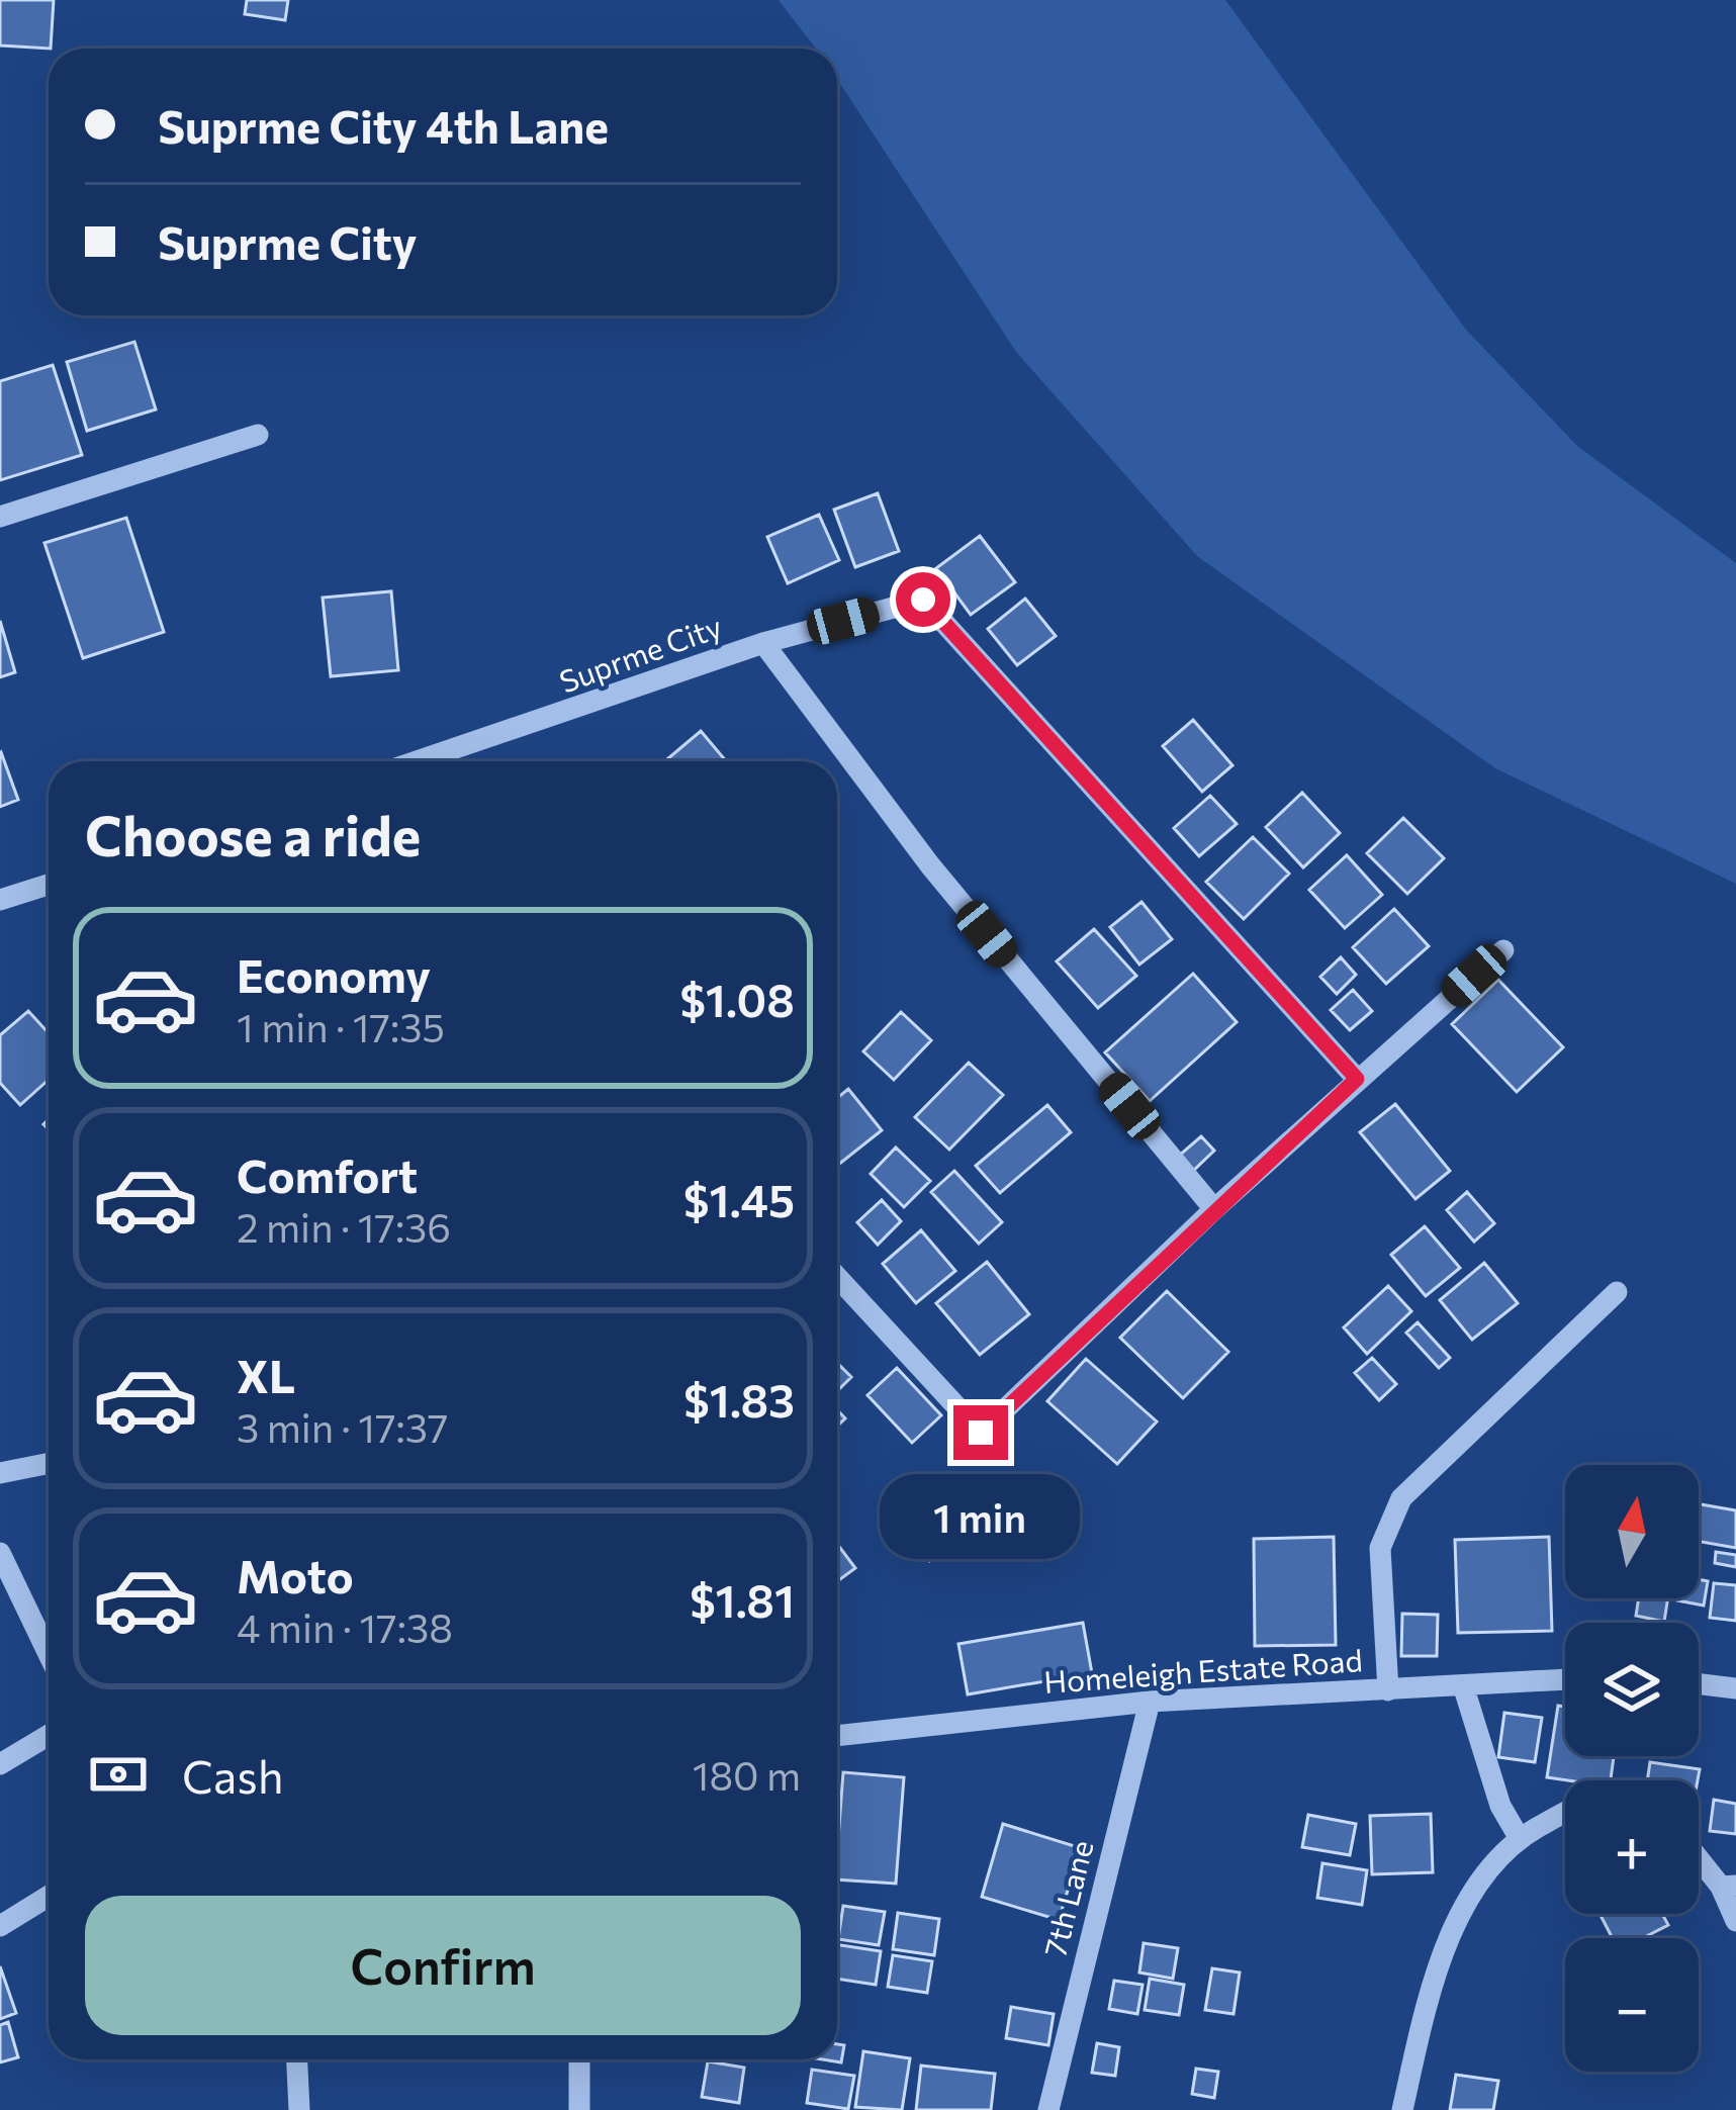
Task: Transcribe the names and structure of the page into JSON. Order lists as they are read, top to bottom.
{
  "streets": {
    "street": ["Suprme City", "Homeleigh Estate Road", "7th Lane"]
  },
  "crossings": [
    ["Homeleigh Estate Road", "7th Lane"]
  ],
  "north": "top",
  "page": {
    "banner": ["Suprme City 4th Lane", "Suprme City"],
    "heading": "Choose a ride",
    "list": [
      {
        "name": "Economy",
        "note": "1 min · 17:35",
        "value": "$1.08"
      },
      {
        "name": "Comfort",
        "note": "2 min · 17:36",
        "value": "$1.45"
      },
      {
        "name": "XL",
        "note": "3 min · 17:37",
        "value": "$1.83"
      },
      {
        "name": "Moto",
        "note": "4 min · 17:38",
        "value": "$1.81"
      }
    ],
    "map_buttons": ["+", "−"],
    "bubble": "1 min",
    "pay": ["Cash", "180 m"],
    "buttons": "Confirm"
  }
}
